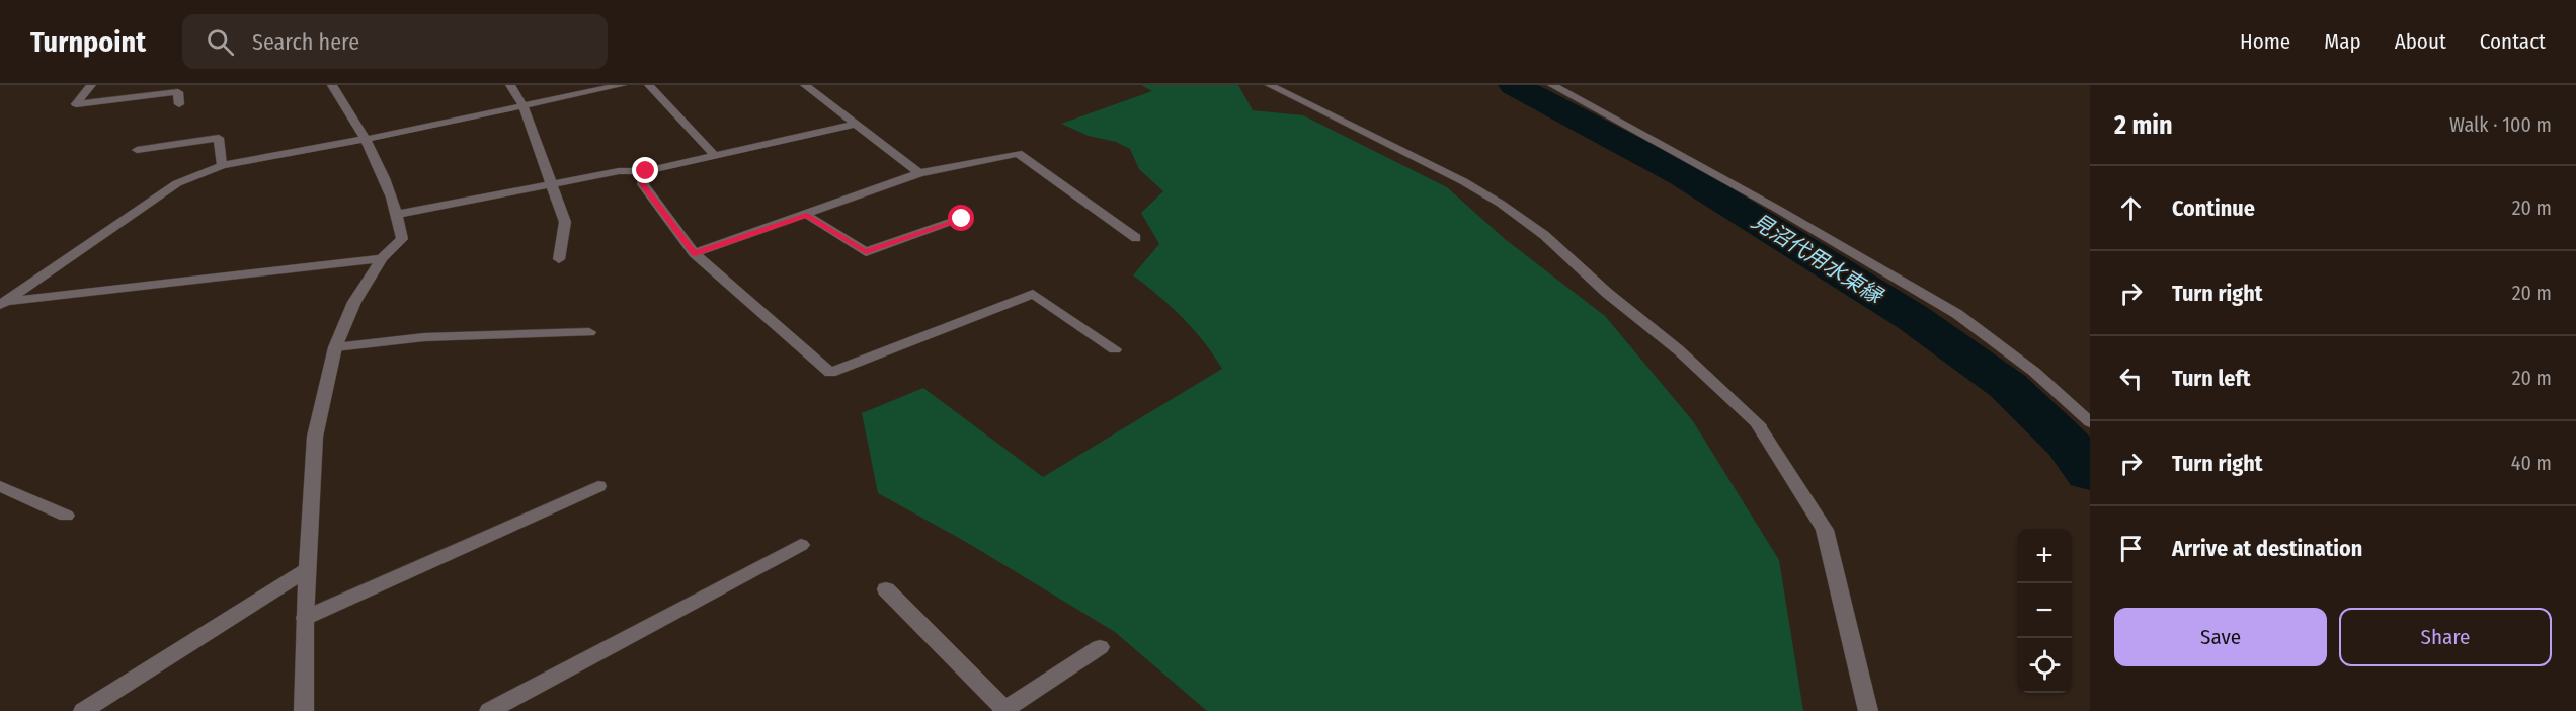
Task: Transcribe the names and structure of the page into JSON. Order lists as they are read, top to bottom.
{
  "water": ["見沼代用水東縁"],
  "page": {
    "header": "Turnpoint",
    "search": "Search here",
    "nav": [
      "Home",
      "Map",
      "About",
      "Contact"
    ],
    "heading": ["2 min", "Walk · 100 m"],
    "list": [
      ["Continue", "20 m"],
      ["Turn right", "20 m"],
      ["Turn left", "20 m"],
      ["Turn right", "40 m"],
      "Arrive at destination"
    ],
    "map_buttons": ["+", "−"],
    "buttons": ["Save", "Share"]
  }
}
